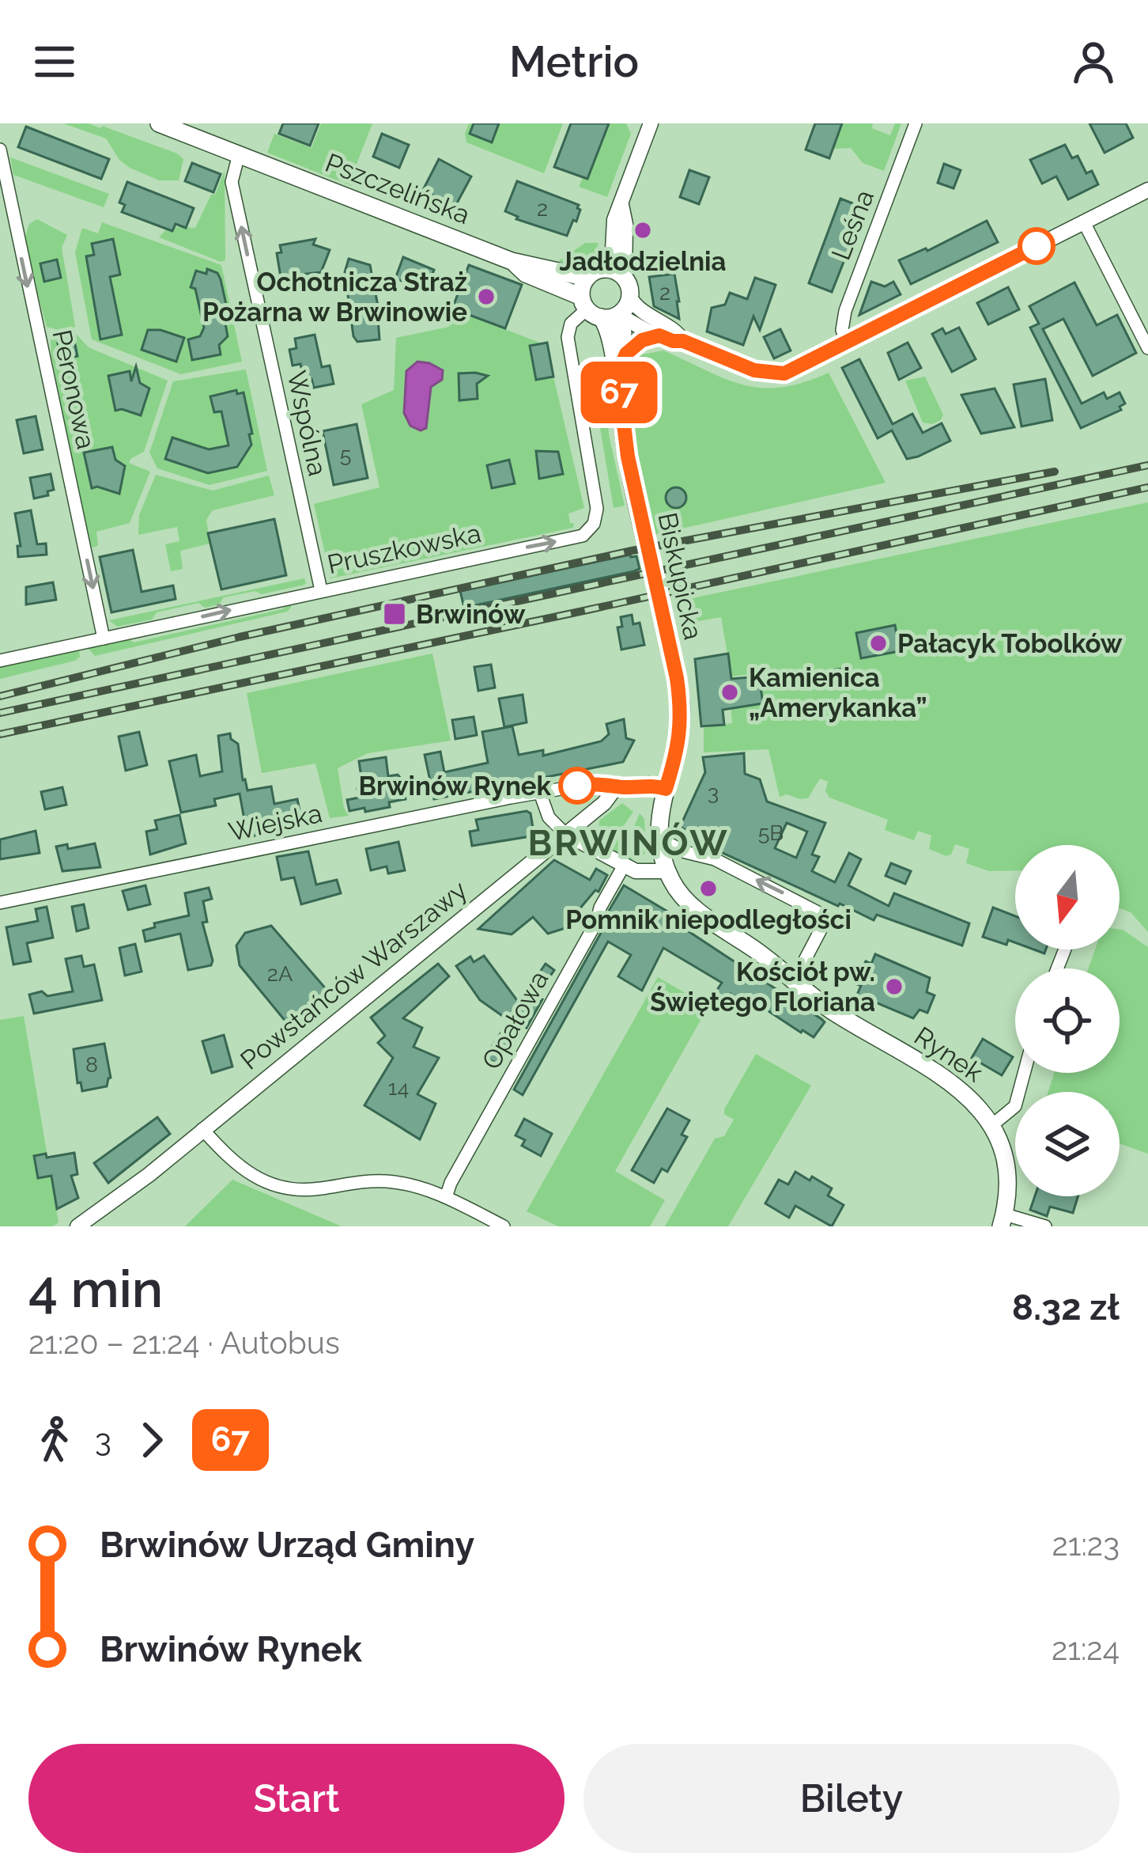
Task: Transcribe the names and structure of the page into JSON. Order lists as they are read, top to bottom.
{
  "streets": {
    "main road": ["Pszczelińska", "Biskupicka", "Rynek"],
    "street": [
      "Leśna",
      "Peronowa",
      "Wspólna",
      "Pruszkowska",
      "Wiejska",
      "Powstańców Warszawy",
      "Opałowa"
    ]
  },
  "crossings": [
    ["Pszczelińska", "Wspólna"],
    ["Pszczelińska", "Pruszkowska"],
    ["Pszczelińska", "Biskupicka"],
    ["Peronowa", "Pruszkowska"],
    ["Wspólna", "Pruszkowska"],
    ["Pruszkowska", "Biskupicka"],
    ["Biskupicka", "Rynek"],
    ["Wiejska", "Powstańców Warszawy"]
  ],
  "one_way": ["Peronowa", "Wspólna", "Pruszkowska"],
  "districts": ["BRWINÓW"],
  "places": {
    "other": [
      "Jadłodzielnia",
      "Ochotnicza Straż Pożarna w Brwinowie",
      "Pałacyk Tobolków",
      "Kamienica „Amerykanka”",
      "Brwinów Rynek",
      "Pomnik niepodległości",
      "Kościół pw. Świętego Floriana"
    ],
    "transit": ["Brwinów"]
  },
  "lines": ["bus line 67"],
  "house_numbers": [
    "2",
    "2",
    "5",
    "3",
    "5B",
    "2A",
    "8",
    "14"
  ],
  "north": "bottom",
  "page": {
    "header": "Metrio",
    "on_map": "67",
    "heading": ["4 min", "21:20 – 21:24 · Autobus", "8.32 zł"],
    "legs": ["3", "67"],
    "list": [
      {
        "name": "Brwinów Urząd Gminy",
        "value": "21:23"
      },
      {
        "name": "Brwinów Rynek",
        "value": "21:24"
      }
    ],
    "buttons": ["Start", "Bilety"]
  }
}
